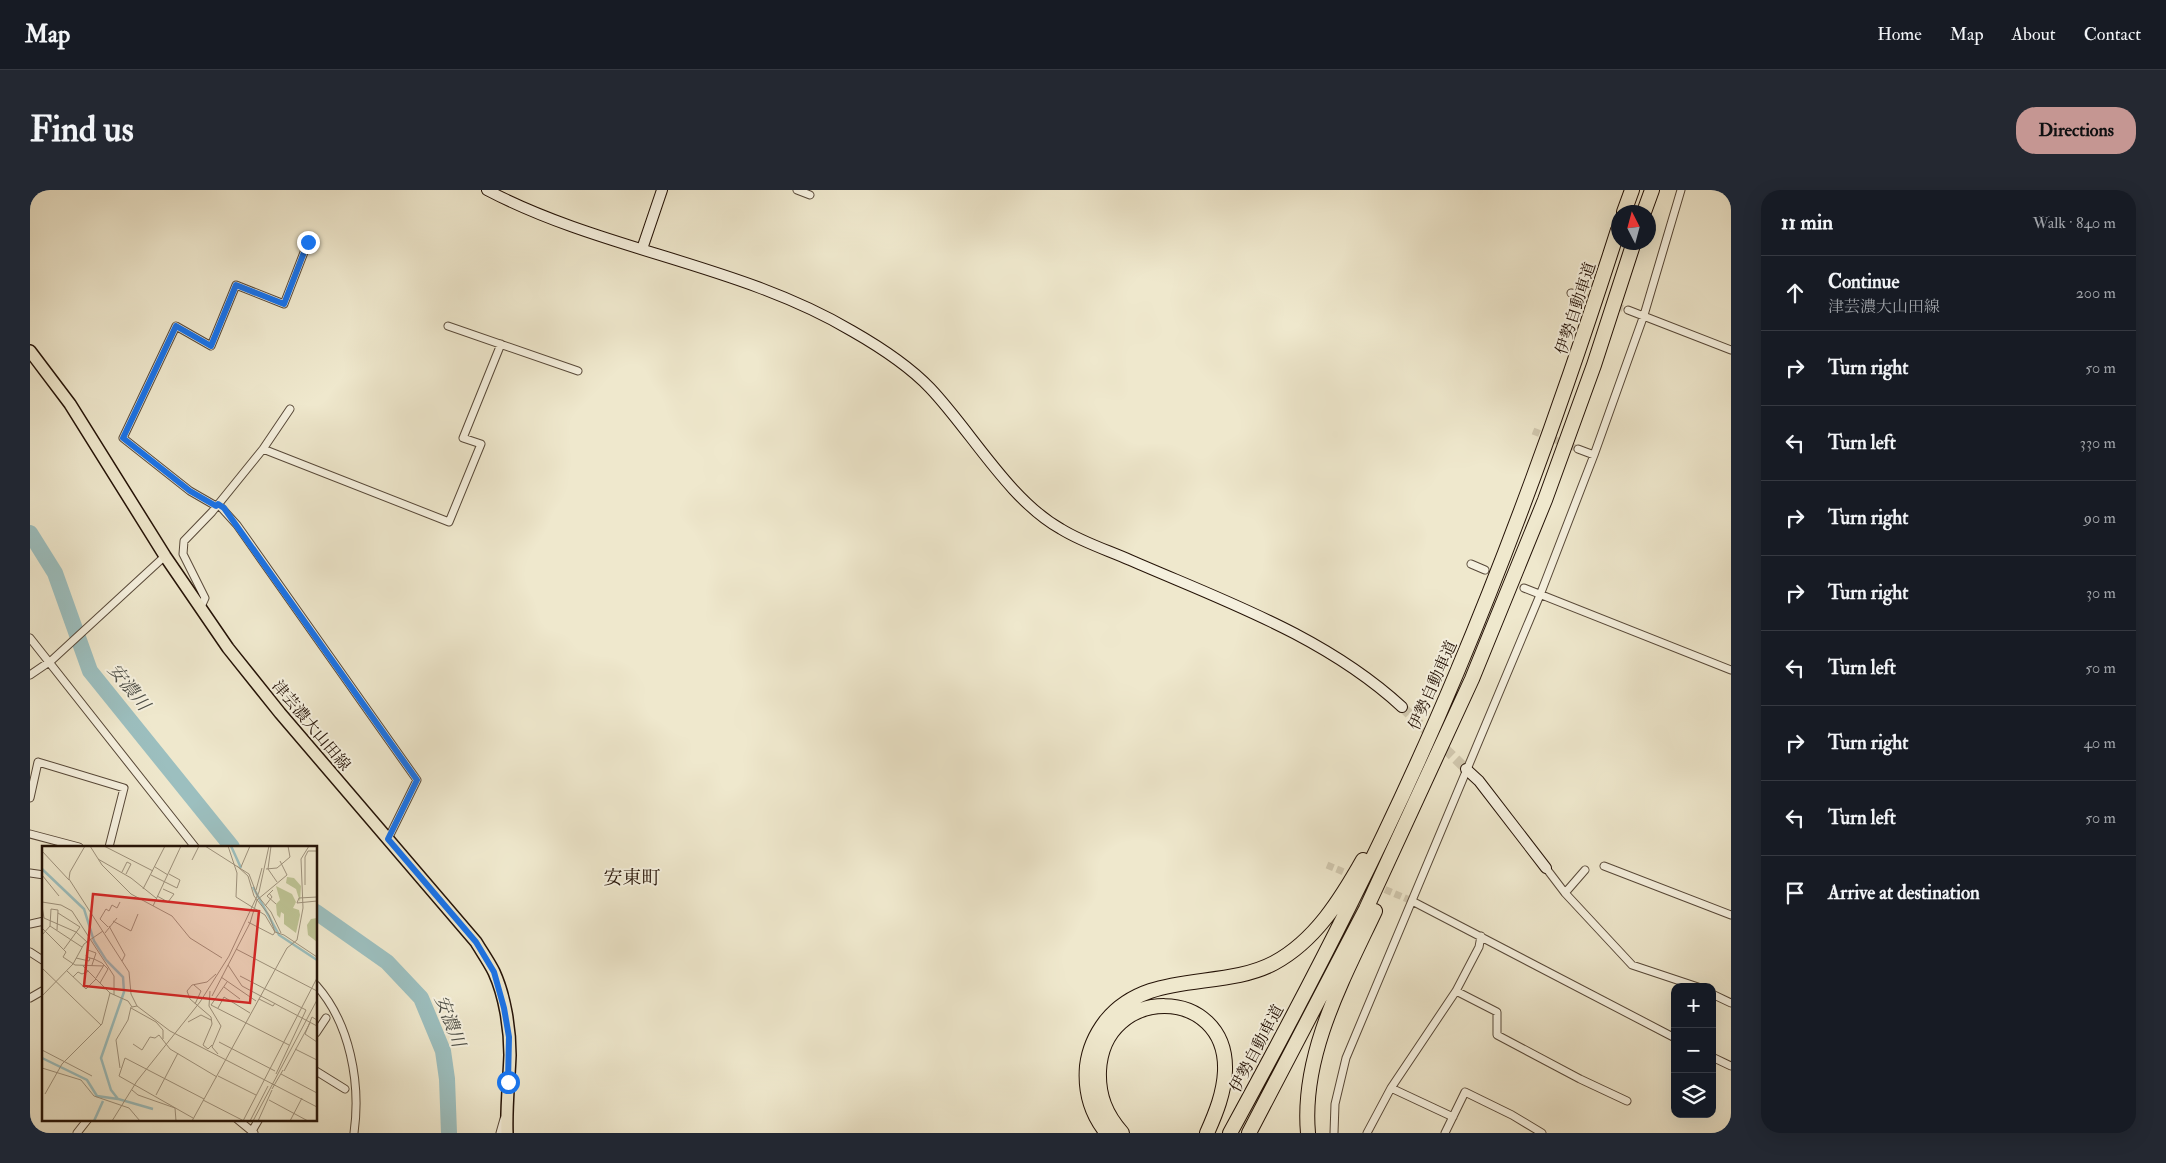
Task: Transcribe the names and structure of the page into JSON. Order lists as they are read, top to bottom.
{
  "streets": {
    "highway": ["伊勢自動車道"],
    "main road": ["津芸濃大山田線"]
  },
  "districts": ["安東町"],
  "water": ["安濃川"],
  "north": "top",
  "page": {
    "header": "Map",
    "nav": [
      "Home",
      "Map",
      "About",
      "Contact"
    ],
    "buttons": "Directions",
    "title": "Find us",
    "heading": ["11 min", "Walk · 840 m"],
    "list": [
      ["Continue", "津芸濃大山田線", "200 m"],
      ["Turn right", "50 m"],
      ["Turn left", "330 m"],
      ["Turn right", "90 m"],
      ["Turn right", "30 m"],
      ["Turn left", "50 m"],
      ["Turn right", "40 m"],
      ["Turn left", "50 m"],
      "Arrive at destination"
    ],
    "map_buttons": ["+", "−"]
  }
}
